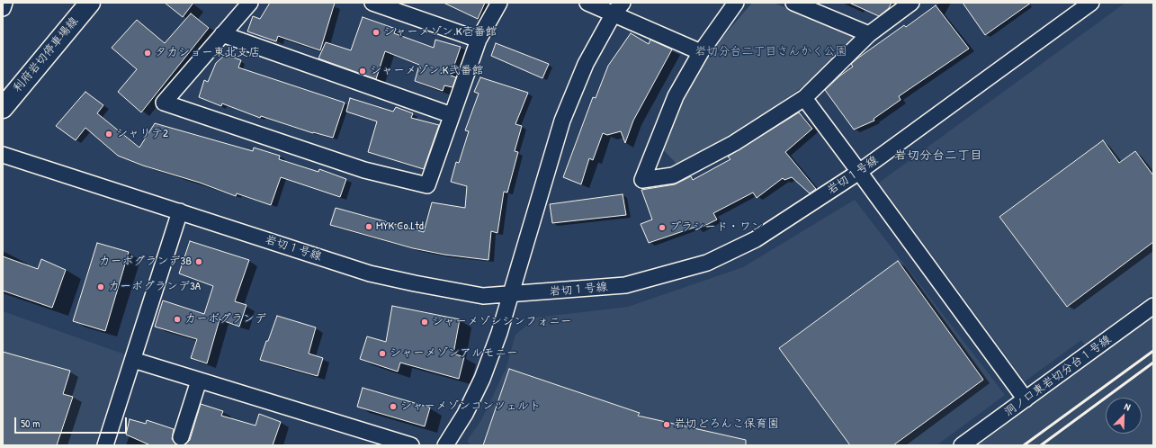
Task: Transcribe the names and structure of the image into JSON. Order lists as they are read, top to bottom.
{
  "streets": {
    "main road": ["利府岩切停車場線"],
    "street": ["岩切１号線", "洞ノ口東岩切分台１号線"]
  },
  "districts": ["岩切分台二丁目"],
  "parks": ["岩切分台二丁目さんかく公園"],
  "places": [
    "シャーメゾン.K壱番館",
    "タカショー東北支店",
    "シャーメゾン.K弐番館",
    "シャリテ2",
    "MYK Co.Ltd",
    "プラシード・ワン",
    "カーボグランデ3B",
    "カーボグランデ3A",
    "カーボグランデ",
    "シャーメゾンシンフォニー",
    "シャーメゾンアルモニー",
    "シャーメゾンコンツェルト",
    "岩切どろんこ保育園"
  ],
  "scale_bar": "50 m",
  "north": "top right"
}
